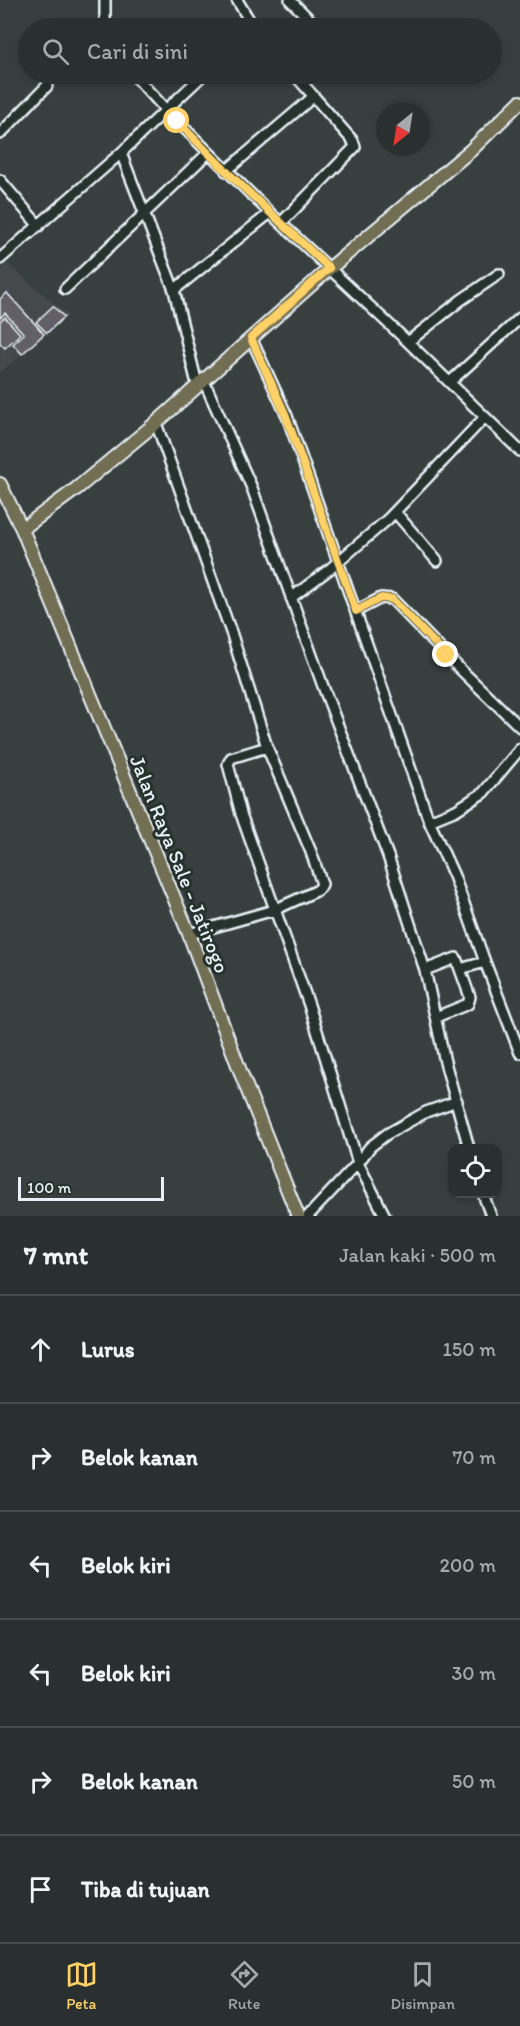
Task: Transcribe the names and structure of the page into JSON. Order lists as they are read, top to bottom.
{
  "streets": {
    "main road": ["Jalan Raya Sale - Jatirogo"]
  },
  "scale_bar": "100 m",
  "north": "bottom left",
  "page": {
    "search": "Cari di sini",
    "scale": "100 m",
    "heading": ["7 mnt", "Jalan kaki · 500 m"],
    "list": [
      ["Lurus", "150 m"],
      ["Belok kanan", "70 m"],
      ["Belok kiri", "200 m"],
      ["Belok kiri", "30 m"],
      ["Belok kanan", "50 m"],
      "Tiba di tujuan"
    ],
    "nav": ["Peta", "Rute", "Disimpan"]
  }
}
